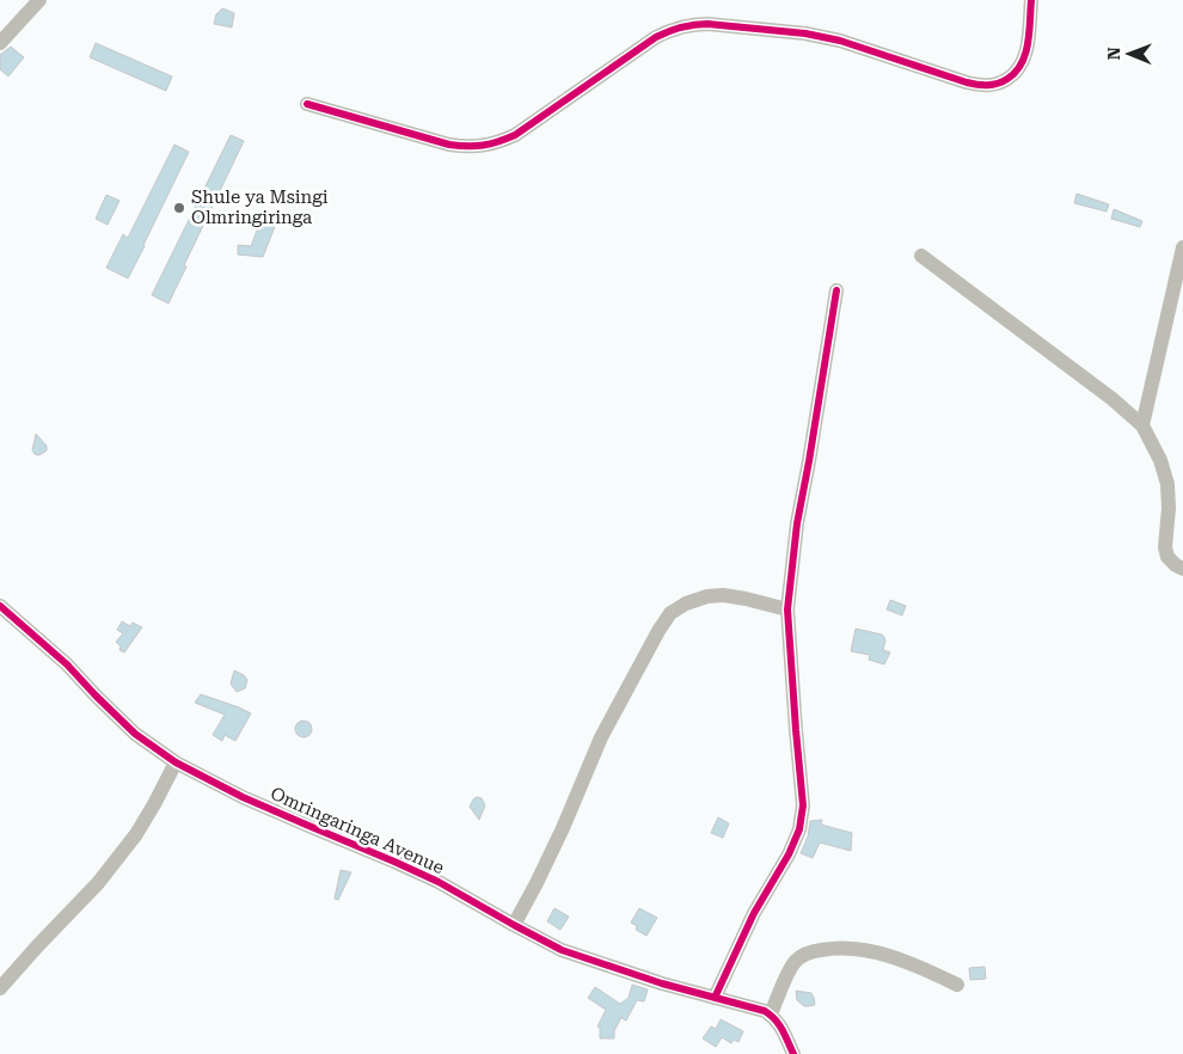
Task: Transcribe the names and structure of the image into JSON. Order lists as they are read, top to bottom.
{
  "streets": {
    "street": ["Omringaringa Avenue"]
  },
  "places": ["Shule ya Msingi Olmringiringa"],
  "north": "left"
}
